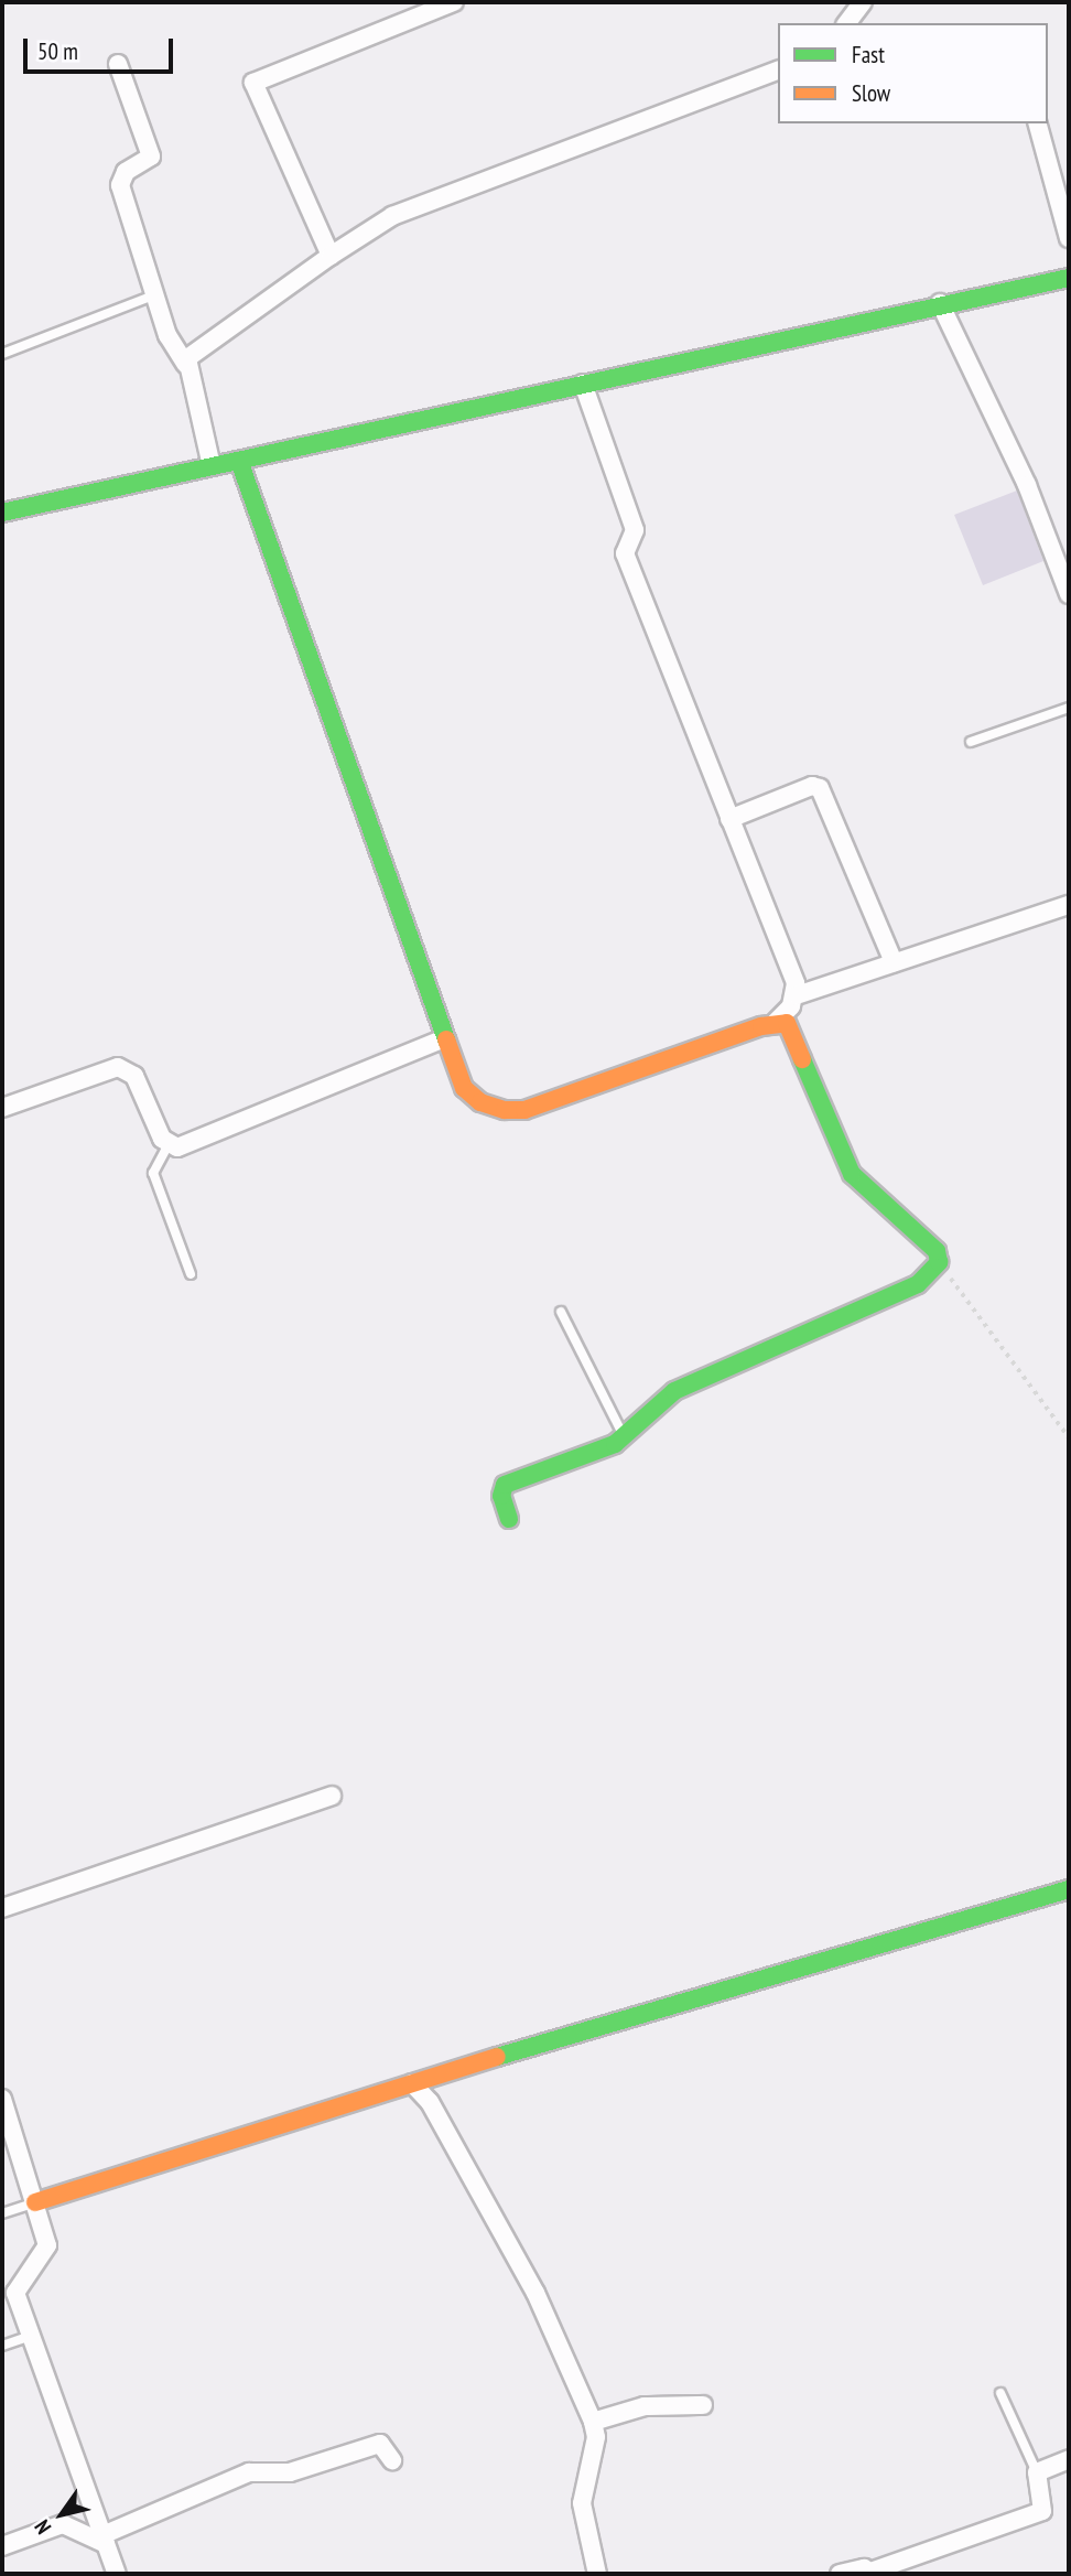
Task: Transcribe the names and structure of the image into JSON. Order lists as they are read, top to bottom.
{
  "legend": ["Fast", "Slow"],
  "scale_bar": "50 m",
  "north": "bottom left"
}
